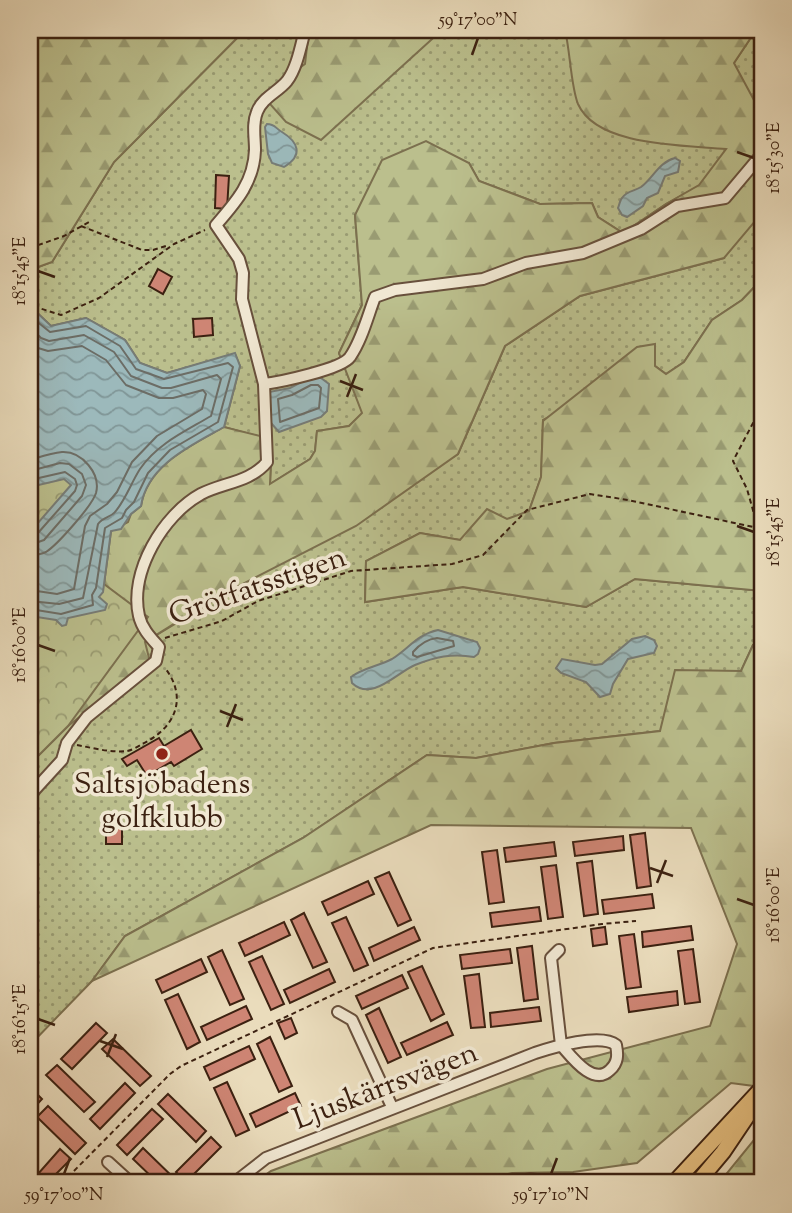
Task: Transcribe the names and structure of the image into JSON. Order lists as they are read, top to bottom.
{
  "streets": {
    "street": ["Ljuskärrsvägen"],
    "path": ["Grötfatsstigen"]
  },
  "places": ["Saltsjöbadens golfklubb"],
  "coordinates": [
    "59°17'00\"N",
    "18°15'30\"E",
    "18°15'45\"E",
    "18°16'00\"E",
    "18°16'15\"E",
    "59°17'10\"N"
  ]
}
